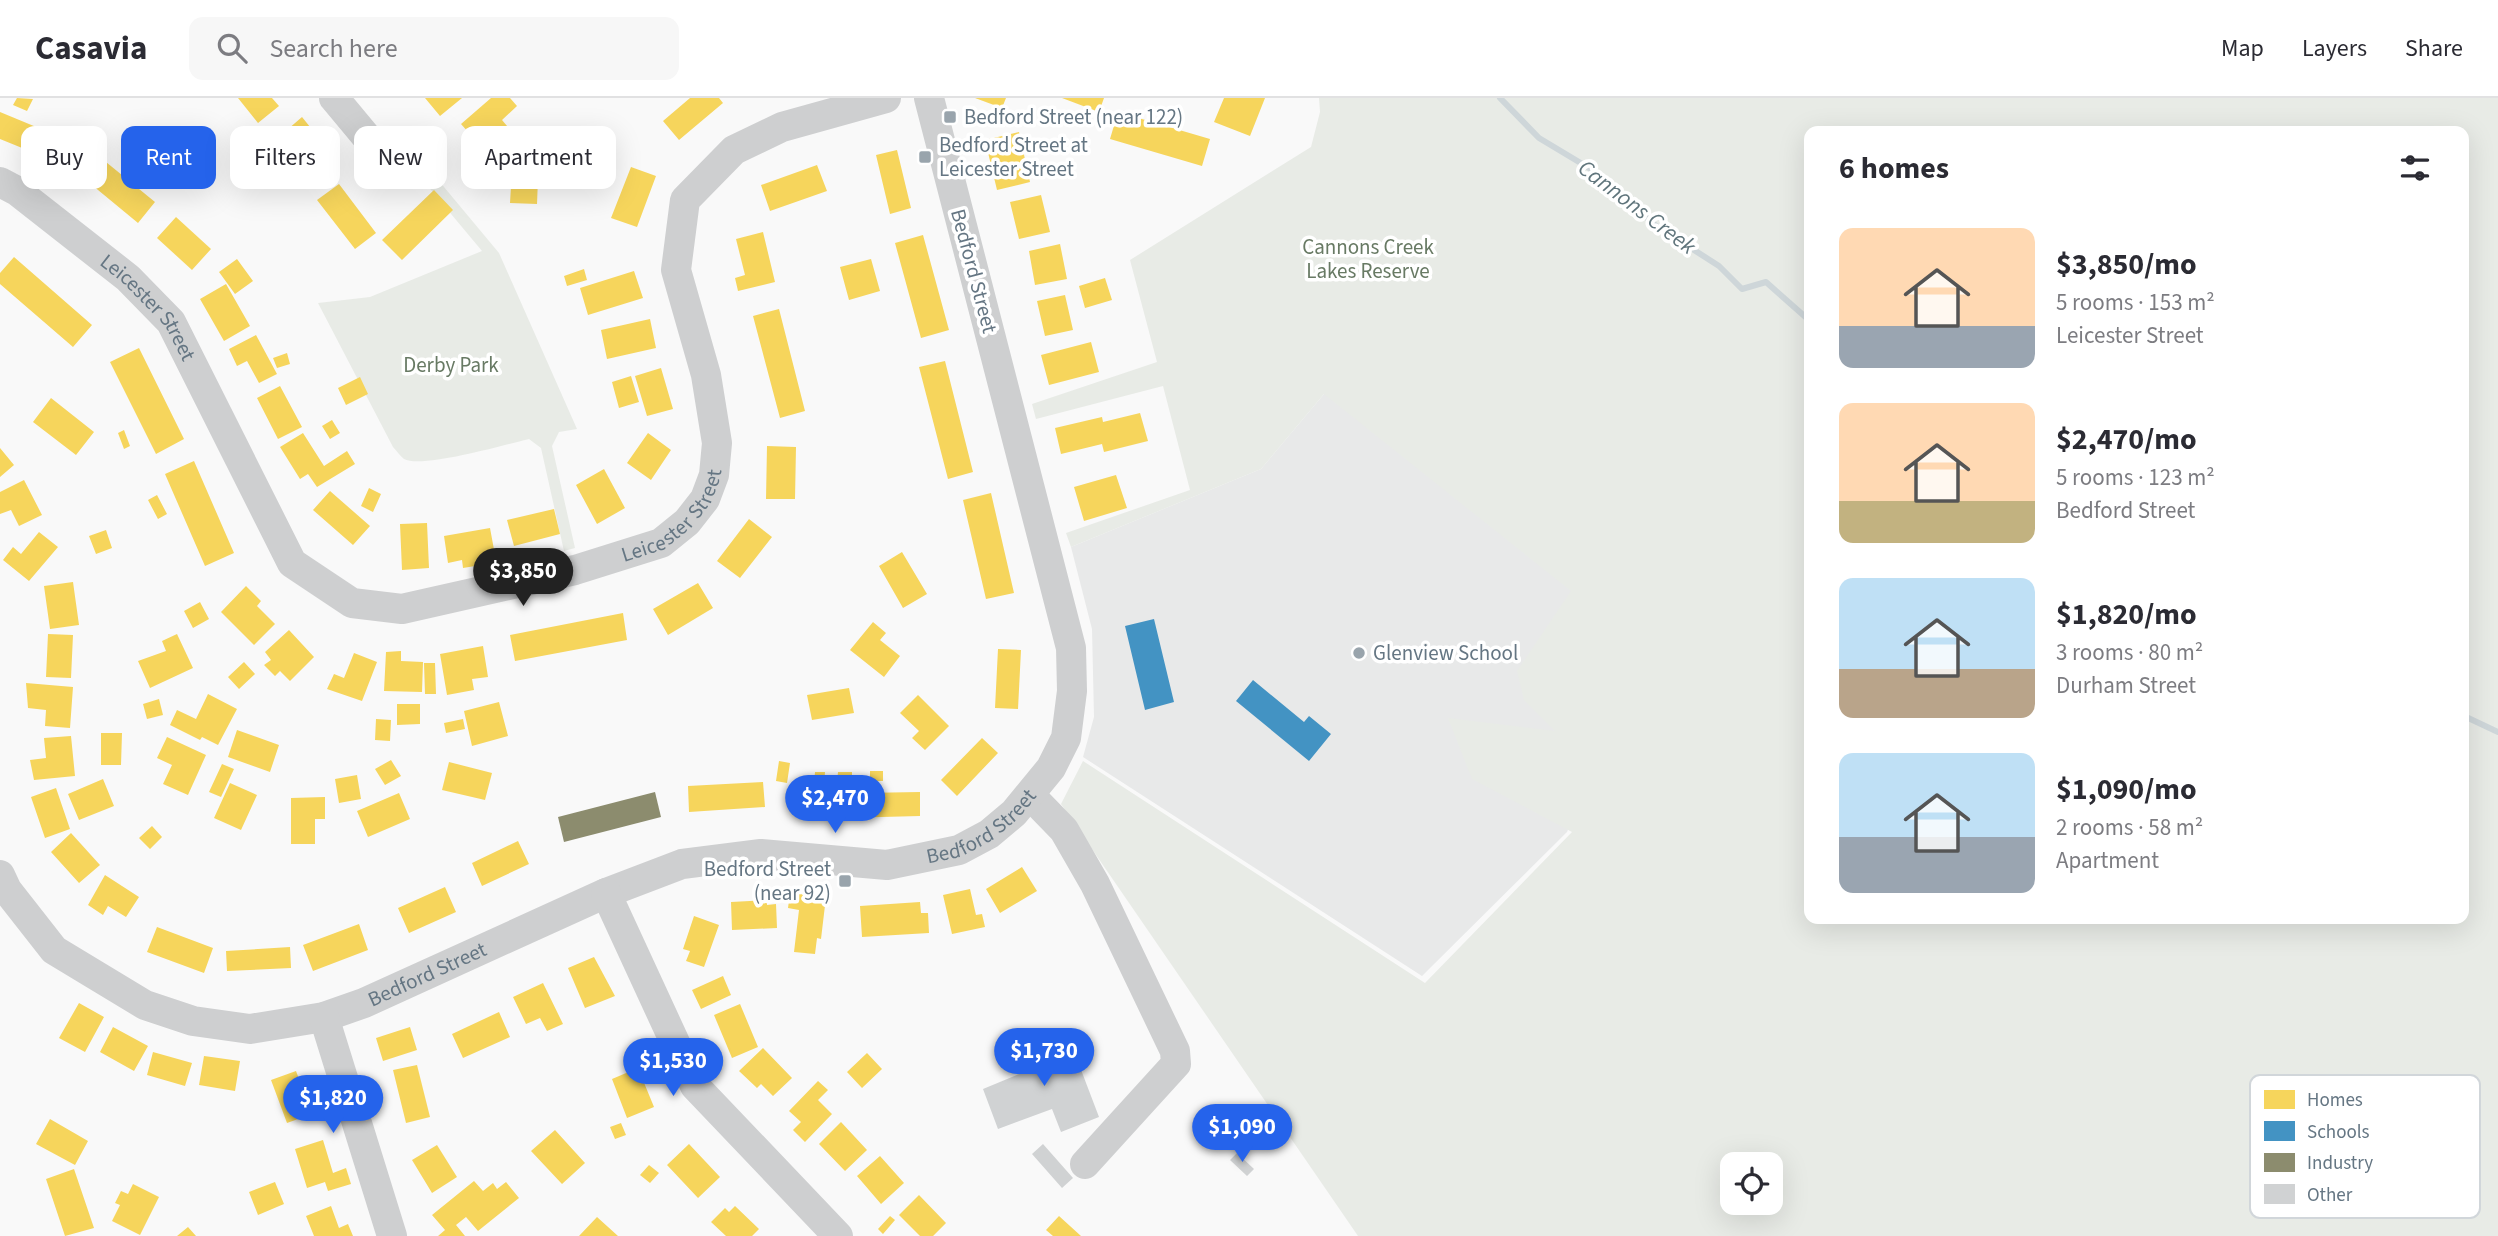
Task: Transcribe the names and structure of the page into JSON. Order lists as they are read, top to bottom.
{
  "streets": {
    "street": ["Bedford Street", "Leicester Street"]
  },
  "water": ["Cannons Creek"],
  "parks": ["Cannons Creek Lakes Reserve", "Derby Park"],
  "places": {
    "transit": ["Bedford Street (near 122)", "Bedford Street at Leicester Street", "Bedford Street (near 92)"],
    "other": ["Glenview School"]
  },
  "legend": [
    "Homes",
    "Schools",
    "Industry",
    "Other"
  ],
  "page": {
    "header": "Casavia",
    "search": "Search here",
    "nav": ["Map", "Layers", "Share"],
    "chip": [
      "Buy",
      "Rent",
      "Filters",
      "New",
      "Apartment"
    ],
    "heading": "6 homes",
    "list": [
      {
        "name": "$3,850/mo",
        "note": "5 rooms · 153 m² · Leicester Street"
      },
      {
        "name": "$2,470/mo",
        "note": "5 rooms · 123 m² · Bedford Street"
      },
      {
        "name": "$1,820/mo",
        "note": "3 rooms · 80 m² · Durham Street"
      },
      {
        "name": "$1,090/mo",
        "note": "2 rooms · 58 m² · Apartment"
      }
    ],
    "price": [
      "$3,850",
      "$2,470",
      "$1,730",
      "$1,530",
      "$1,820",
      "$1,090"
    ]
  }
}
